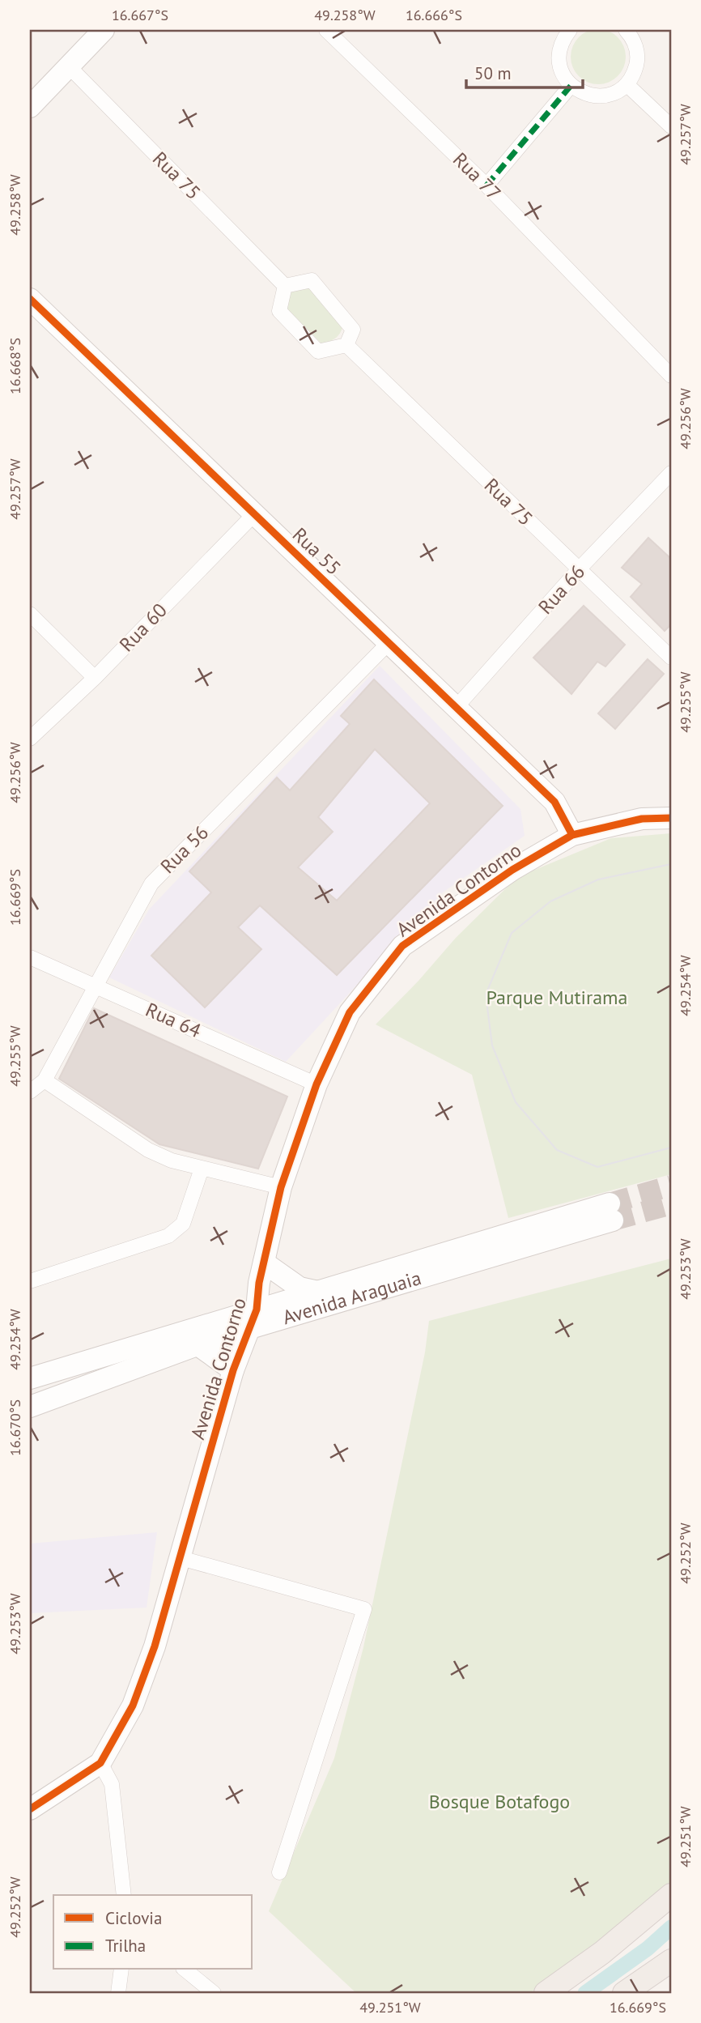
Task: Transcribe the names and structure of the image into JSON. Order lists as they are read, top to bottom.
{
  "streets": {
    "street": [
      "Rua 75",
      "Rua 77",
      "Rua 55",
      "Rua 66",
      "Rua 60",
      "Rua 56",
      "Avenida Contorno",
      "Rua 64",
      "Avenida Araguaia"
    ]
  },
  "crossings": [
    ["Rua 75", "Rua 66"],
    ["Rua 55", "Rua 66"],
    ["Rua 55", "Rua 60"],
    ["Rua 55", "Rua 56"],
    ["Rua 55", "Avenida Contorno"],
    ["Rua 56", "Rua 64"],
    ["Avenida Contorno", "Rua 64"],
    ["Avenida Contorno", "Avenida Araguaia"]
  ],
  "parks": ["Parque Mutirama", "Bosque Botafogo"],
  "legend": ["Ciclovia", "Trilha"],
  "scale_bar": "50 m",
  "coordinates": [
    "16.667°S",
    "49.258°W",
    "16.666°S",
    "49.257°W",
    "16.668°S",
    "49.256°W",
    "49.255°W",
    "16.669°S",
    "49.254°W",
    "49.253°W",
    "16.670°S",
    "49.252°W",
    "49.251°W"
  ]
}
